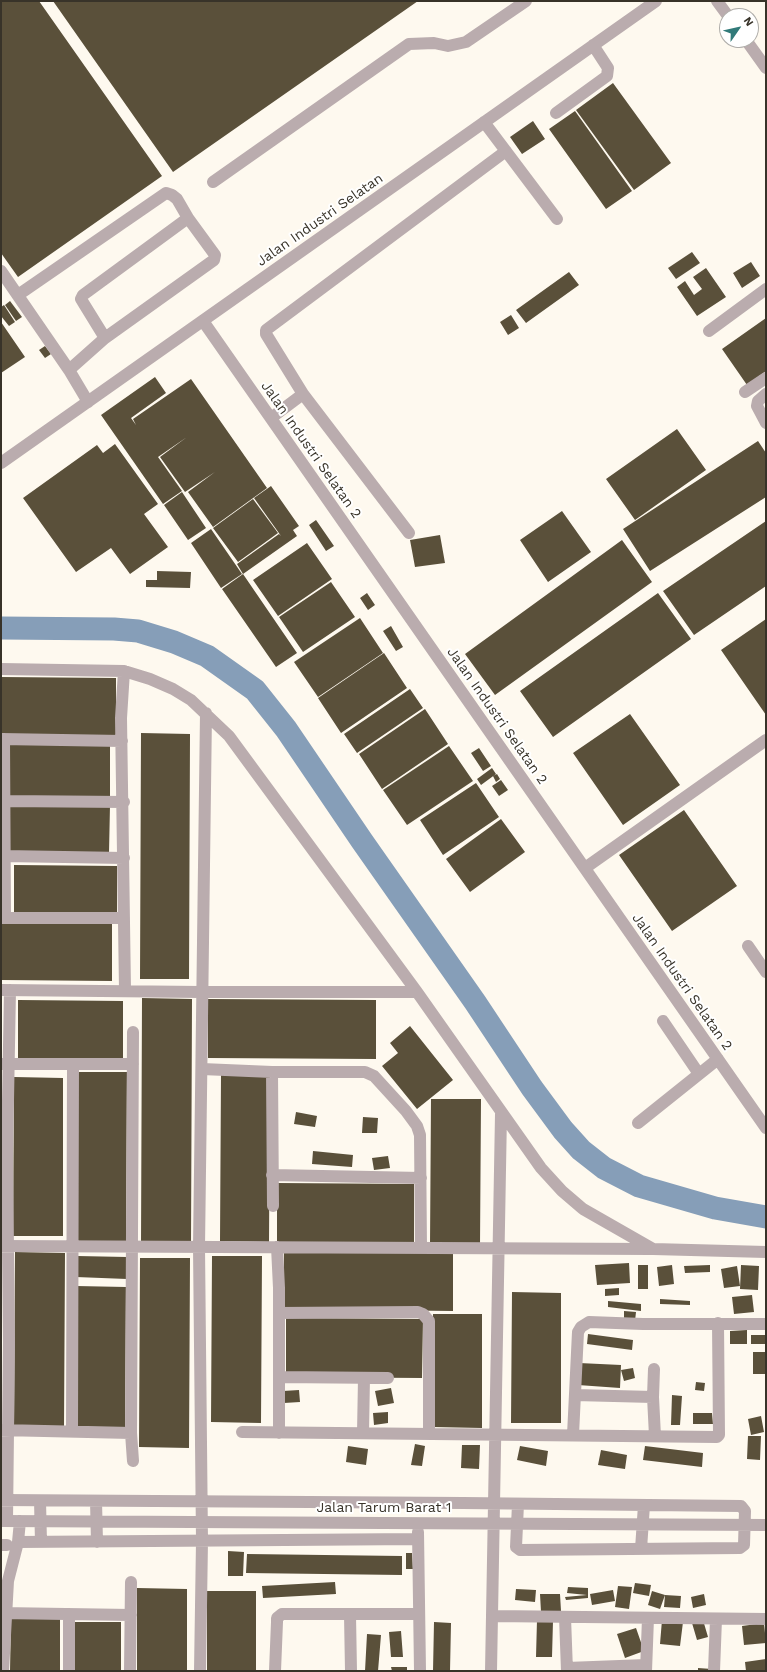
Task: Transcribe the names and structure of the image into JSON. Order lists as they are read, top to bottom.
{
  "streets": {
    "street": ["Jalan Industri Selatan", "Jalan Industri Selatan 2", "Jalan Tarum Barat 1"]
  },
  "crossings": [
    ["Jalan Industri Selatan", "Jalan Industri Selatan 2"]
  ],
  "north": "top right"
}
